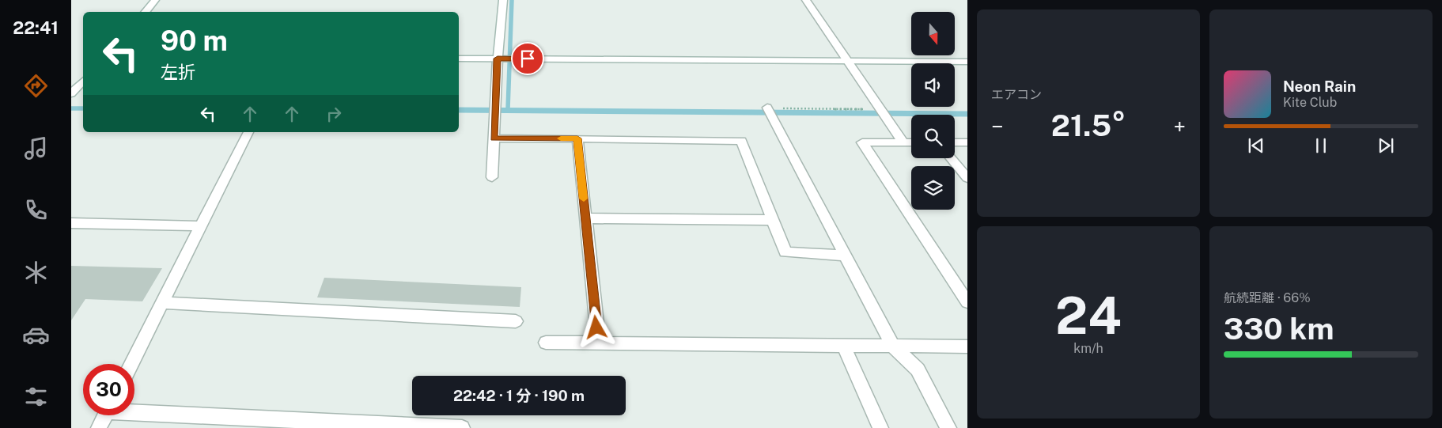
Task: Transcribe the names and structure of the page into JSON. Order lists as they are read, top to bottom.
{
  "north": "bottom",
  "page": {
    "tabs": "22:41",
    "tile": [
      "エアコン",
      ["24", "km/h"],
      ["航続距離 · 66%", "330 km"]
    ],
    "turn": ["90 m", "左折"],
    "song": ["Neon Rain", "Kite Club"],
    "heat": ["−", "21.5°", "+"],
    "limit": "30",
    "trip": "22:42 · 1 分 · 190 m"
  }
}
